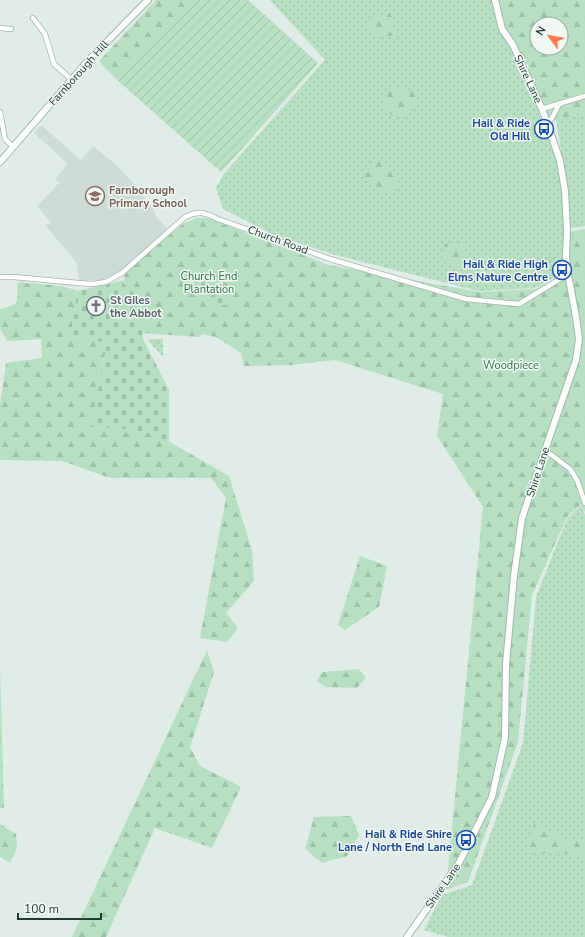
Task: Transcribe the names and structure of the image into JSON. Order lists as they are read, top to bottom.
{
  "streets": {
    "street": ["Farnborough Hill", "Shire Lane", "Church Road"]
  },
  "crossings": [
    ["Shire Lane", "Church Road"]
  ],
  "parks": ["Church End Plantation", "Woodpiece"],
  "places": {
    "bus stop": ["Hail & Ride Old Hill", "Hail & Ride High Elms Nature Centre", "Hail & Ride Shire Lane / North End Lane"],
    "school or university": ["Farnborough Primary School"],
    "church": ["St Giles the Abbot"]
  },
  "scale_bar": "100 m",
  "north": "top left"
}
